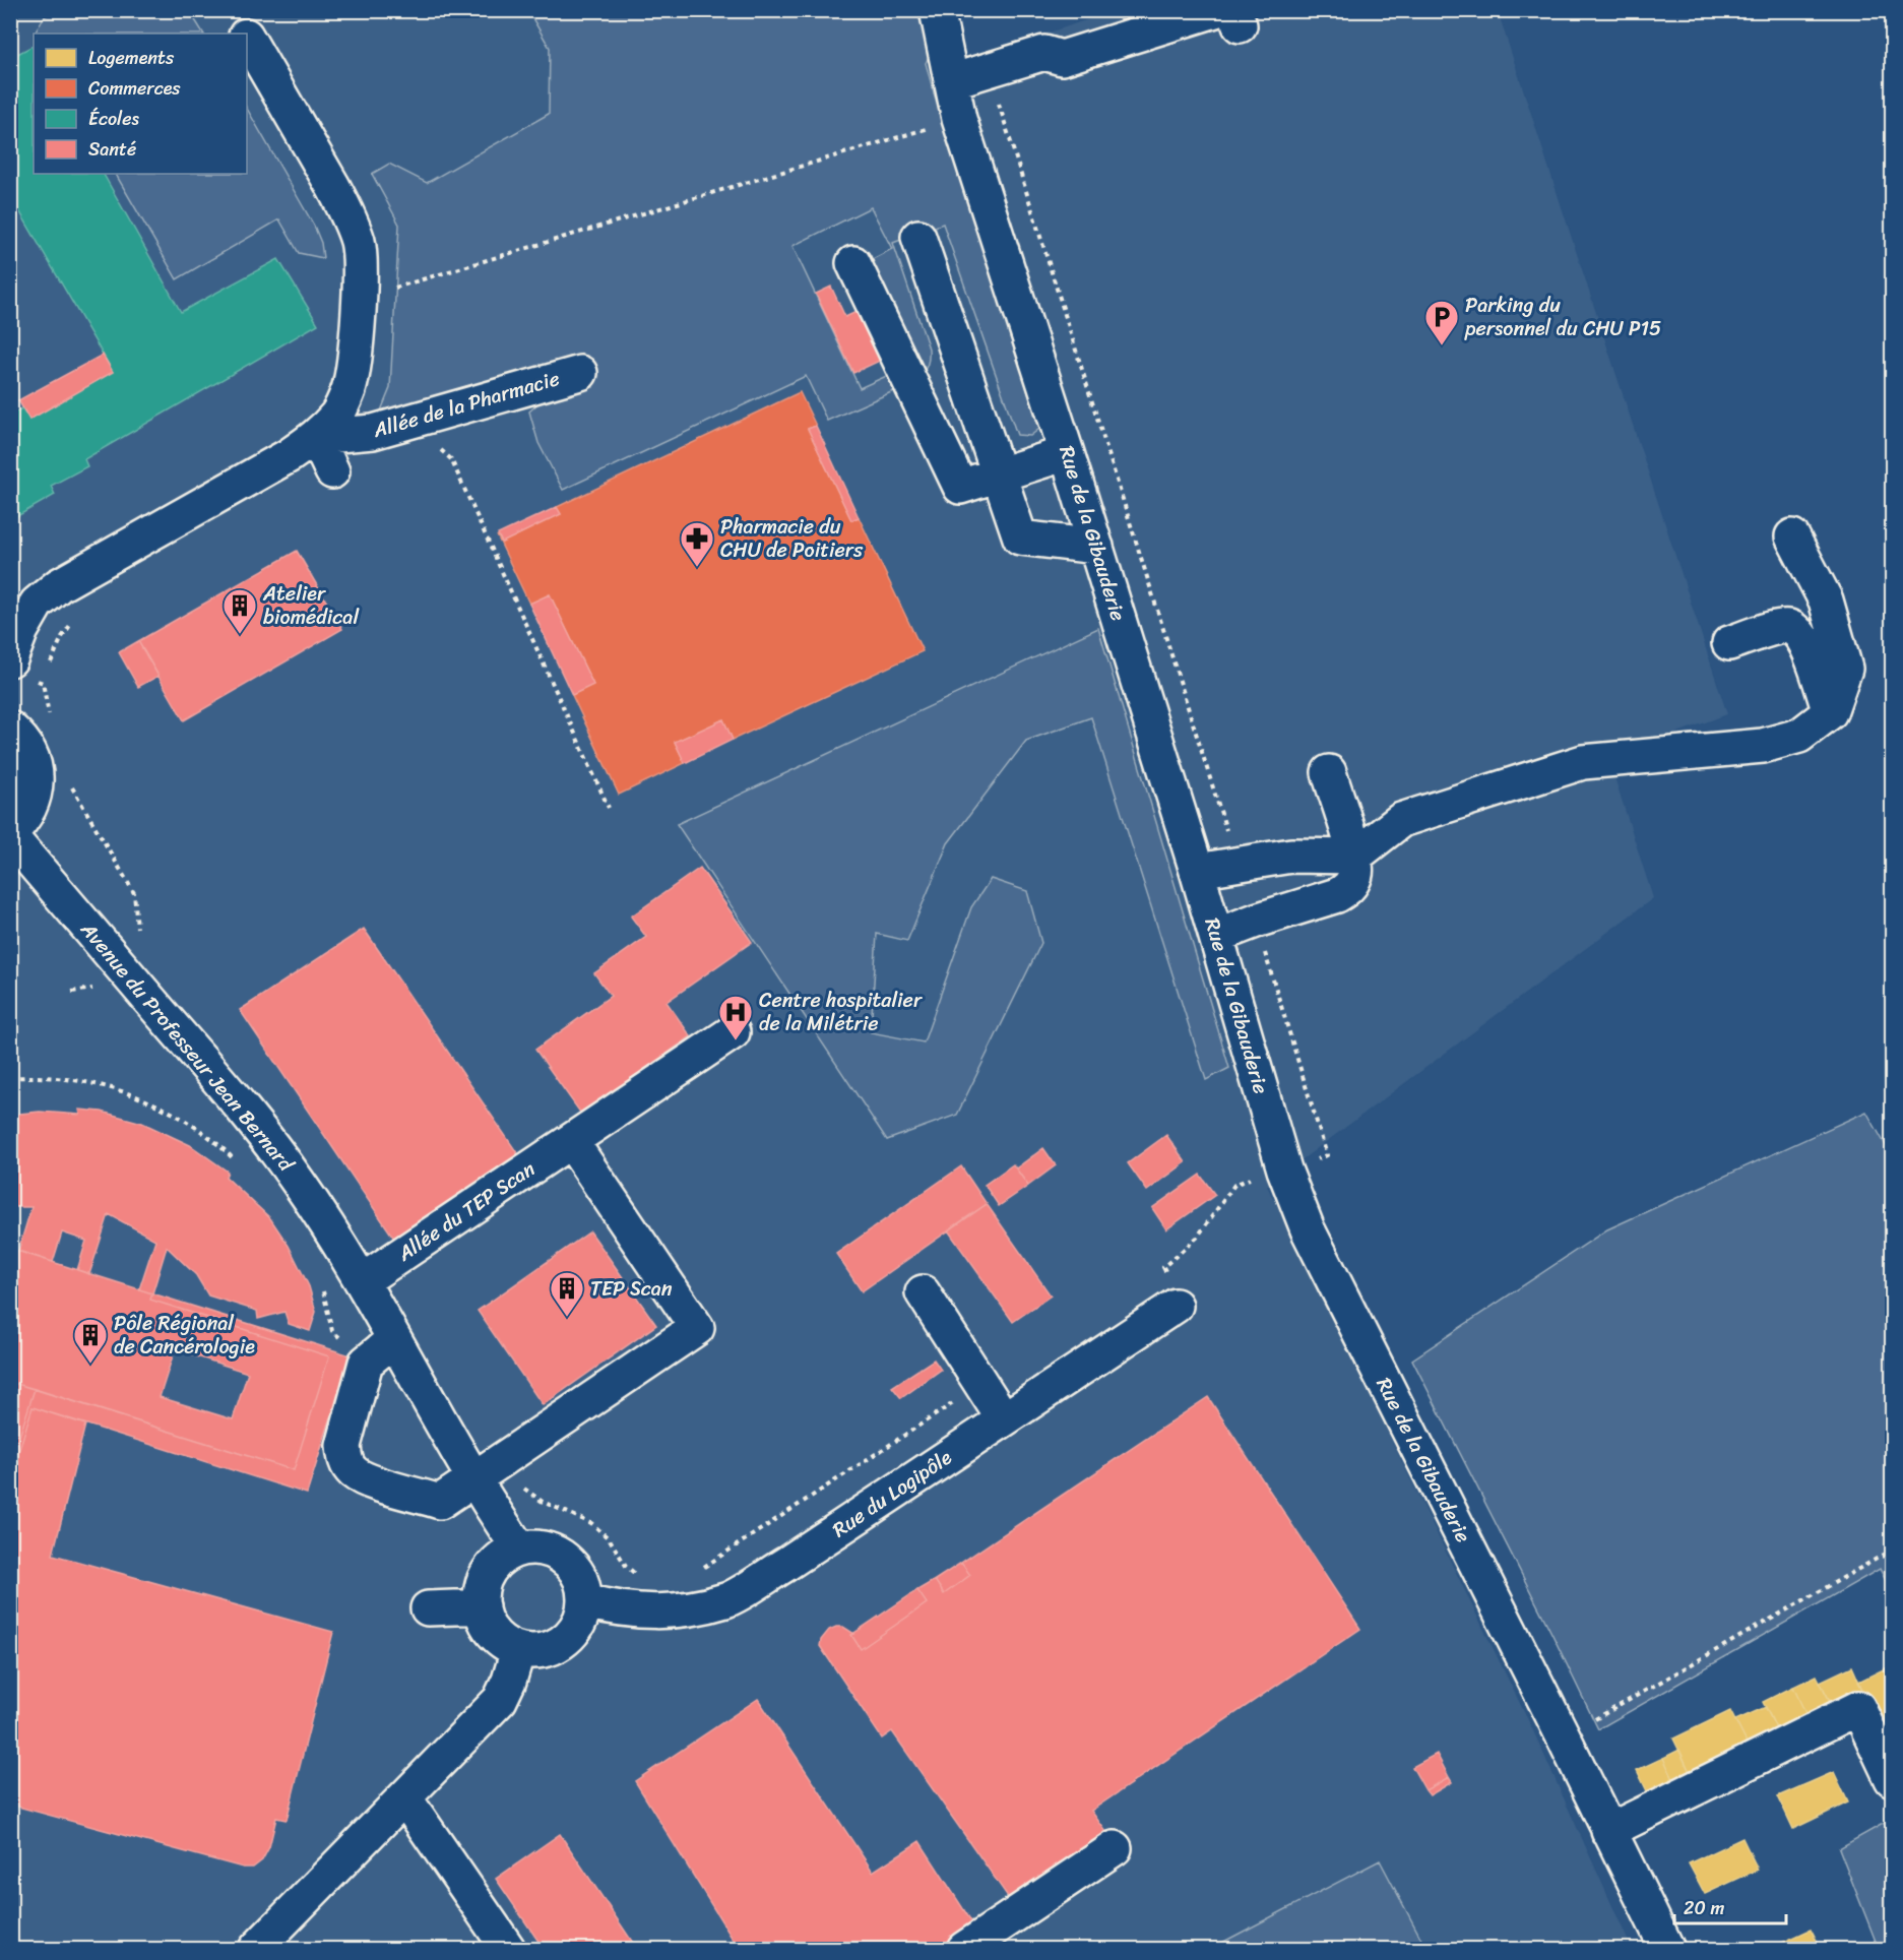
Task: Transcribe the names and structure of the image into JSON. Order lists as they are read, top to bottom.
{
  "streets": {
    "street": [
      "Allée de la Pharmacie",
      "Rue de la Gibauderie",
      "Avenue du Professeur Jean Bernard",
      "Allée du TEP Scan",
      "Rue du Logipôle"
    ]
  },
  "crossings": [
    ["Avenue du Professeur Jean Bernard", "Allée du TEP Scan"],
    ["Avenue du Professeur Jean Bernard", "Rue du Logipôle"]
  ],
  "places": {
    "parking": ["Parking du personnel du CHU P15"],
    "pharmacy": ["Pharmacie du CHU de Poitiers"],
    "building": ["Atelier biomédical", "TEP Scan", "Pôle Régional de Cancérologie"],
    "hospital": ["Centre hospitalier de la Milétrie"]
  },
  "legend": [
    "Logements",
    "Commerces",
    "Écoles",
    "Santé"
  ],
  "scale_bar": "20 m"
}
